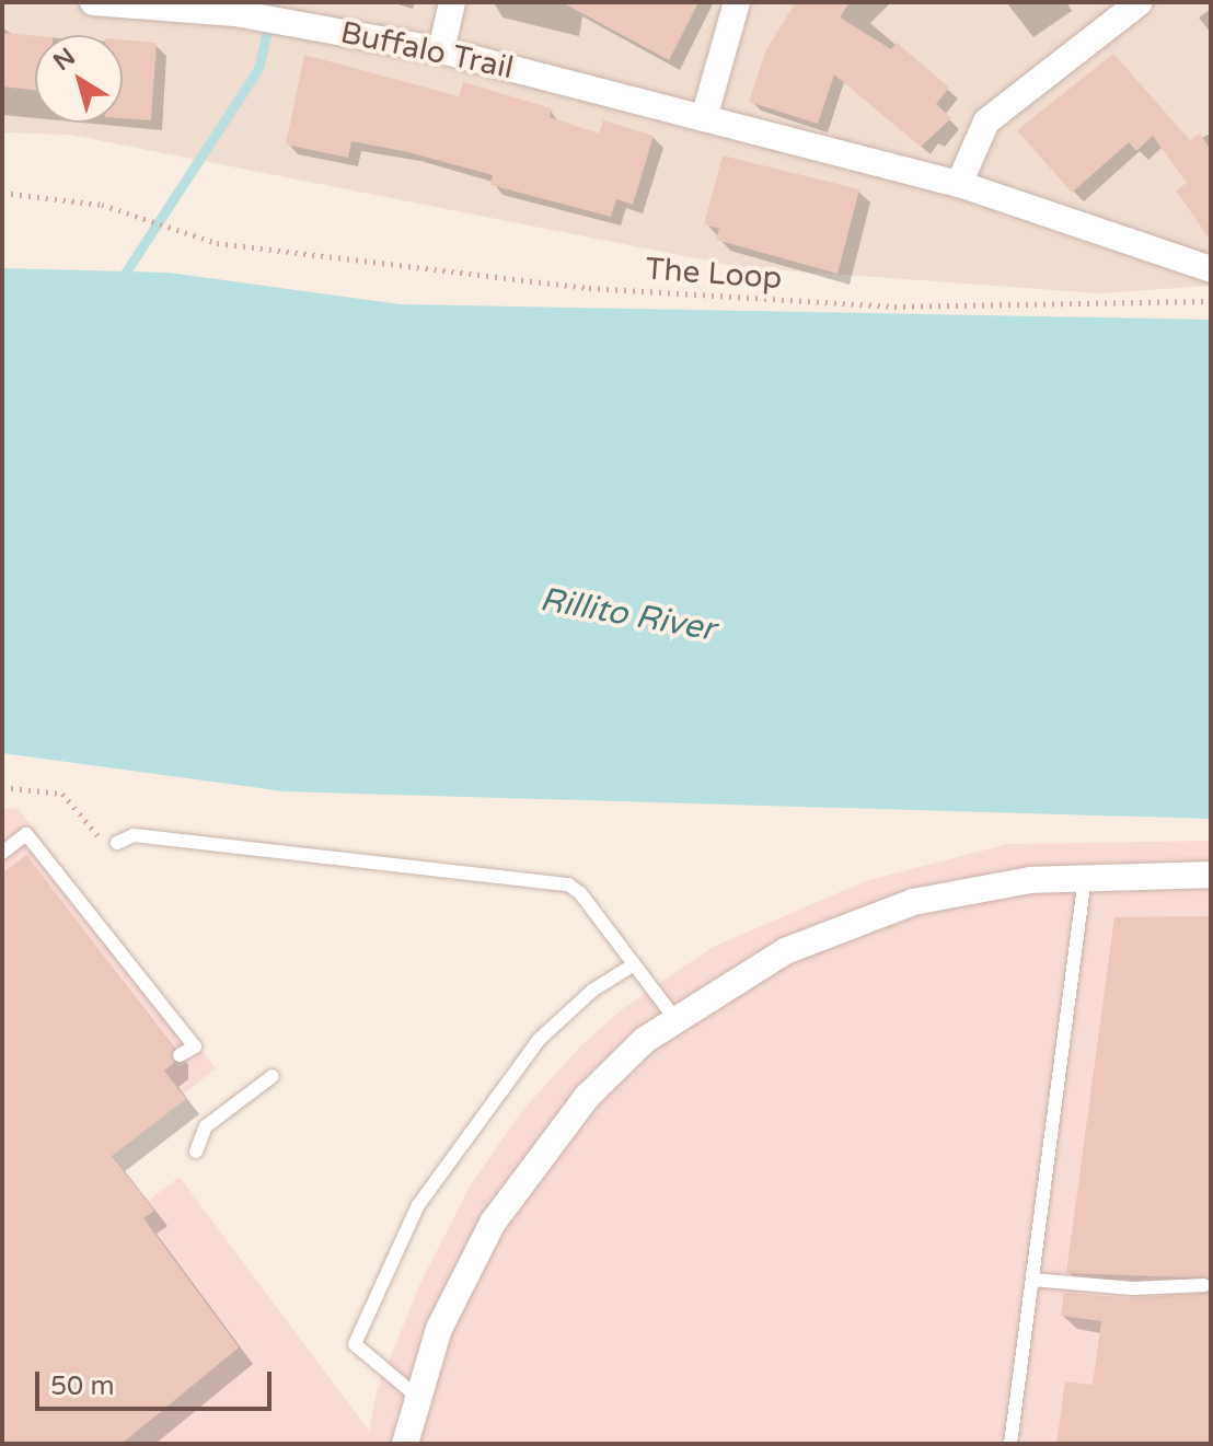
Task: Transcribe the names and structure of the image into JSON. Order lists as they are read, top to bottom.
{
  "streets": {
    "street": ["Buffalo Trail"],
    "path": ["The Loop"]
  },
  "water": ["Rillito River"],
  "scale_bar": "50 m",
  "north": "top left"
}
